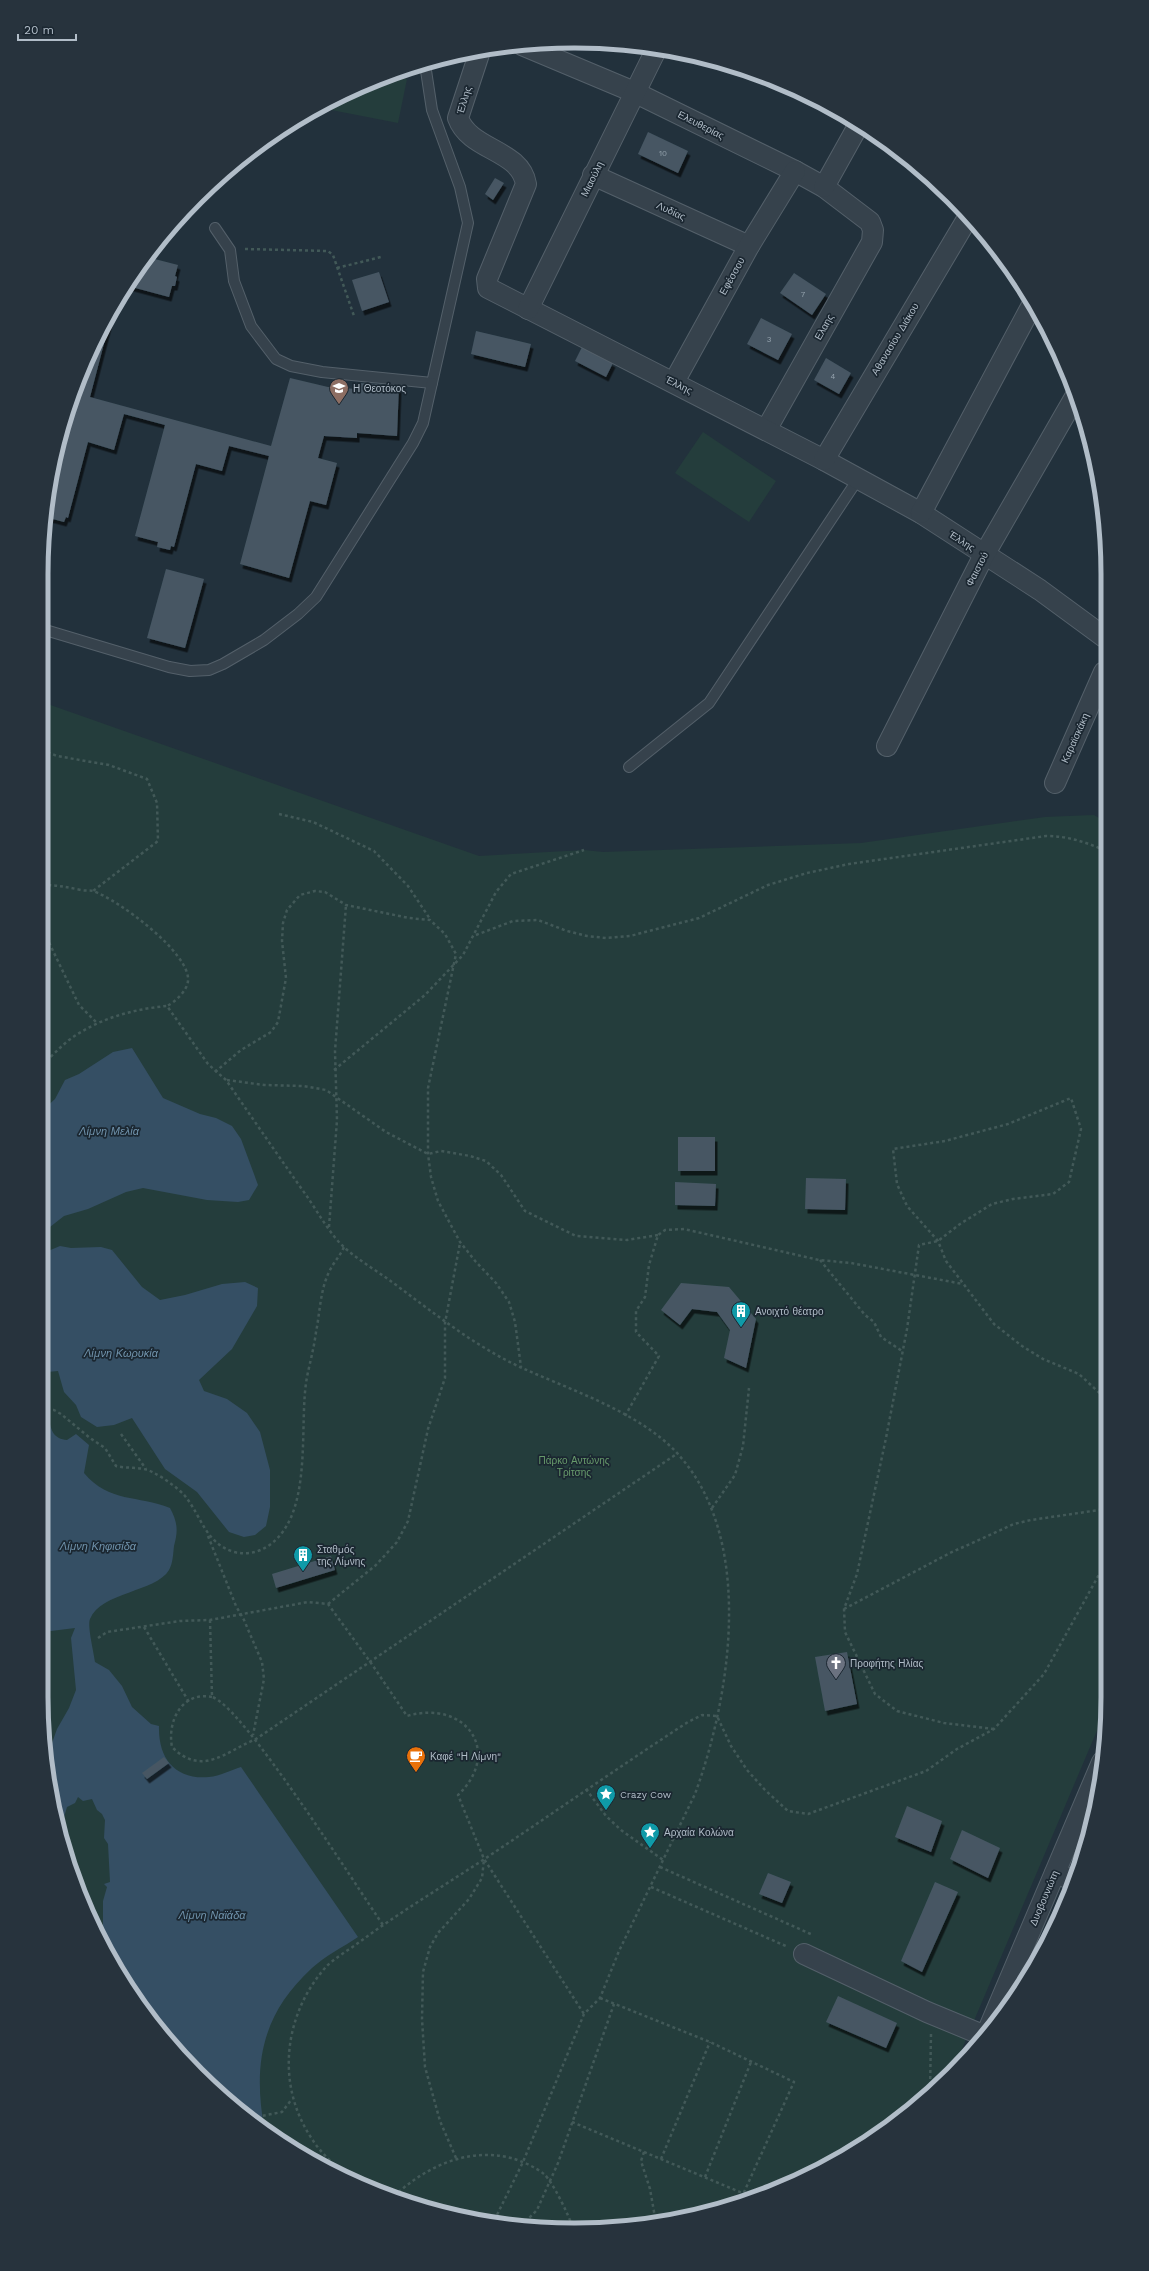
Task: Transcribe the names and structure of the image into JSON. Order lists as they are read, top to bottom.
{
  "streets": {
    "street": [
      "Έλλης",
      "Ελευθερίας",
      "Μιαούλη",
      "Λυδίας",
      "Εφέσσου",
      "Ελαης",
      "Αθανασίου Διάκου",
      "Φαιστού",
      "Καραϊσκάκη",
      "Δυοβουνιώτη"
    ]
  },
  "crossings": [
    ["Έλλης", "Μιαούλη"],
    ["Έλλης", "Εφέσσου"],
    ["Έλλης", "Ελαης"],
    ["Έλλης", "Αθανασίου Διάκου"],
    ["Έλλης", "Φαιστού"],
    ["Ελευθερίας", "Μιαούλη"],
    ["Ελευθερίας", "Εφέσσου"],
    ["Ελευθερίας", "Ελαης"],
    ["Μιαούλη", "Λυδίας"],
    ["Λυδίας", "Εφέσσου"]
  ],
  "water": [
    "Λίμνη Μελία",
    "Λίμνη Κωρυκία",
    "Λίμνη Κηφισίδα",
    "Λίμνη Ναϊάδα"
  ],
  "parks": ["Πάρκο Αντώνης Τρίτσης"],
  "places": {
    "school or university": ["Η Θεοτόκος"],
    "building": ["Ανοιχτό θέατρο", "Σταθμός της Λίμνης"],
    "church": ["Προφήτης Ηλίας"],
    "cafe": ["Καφέ \"Η Λίμνη\""],
    "place": ["Crazy Cow", "Αρχαία Κολώνα"]
  },
  "house_numbers": [
    "10",
    "7",
    "3",
    "4"
  ],
  "scale_bar": "20 m"
}
